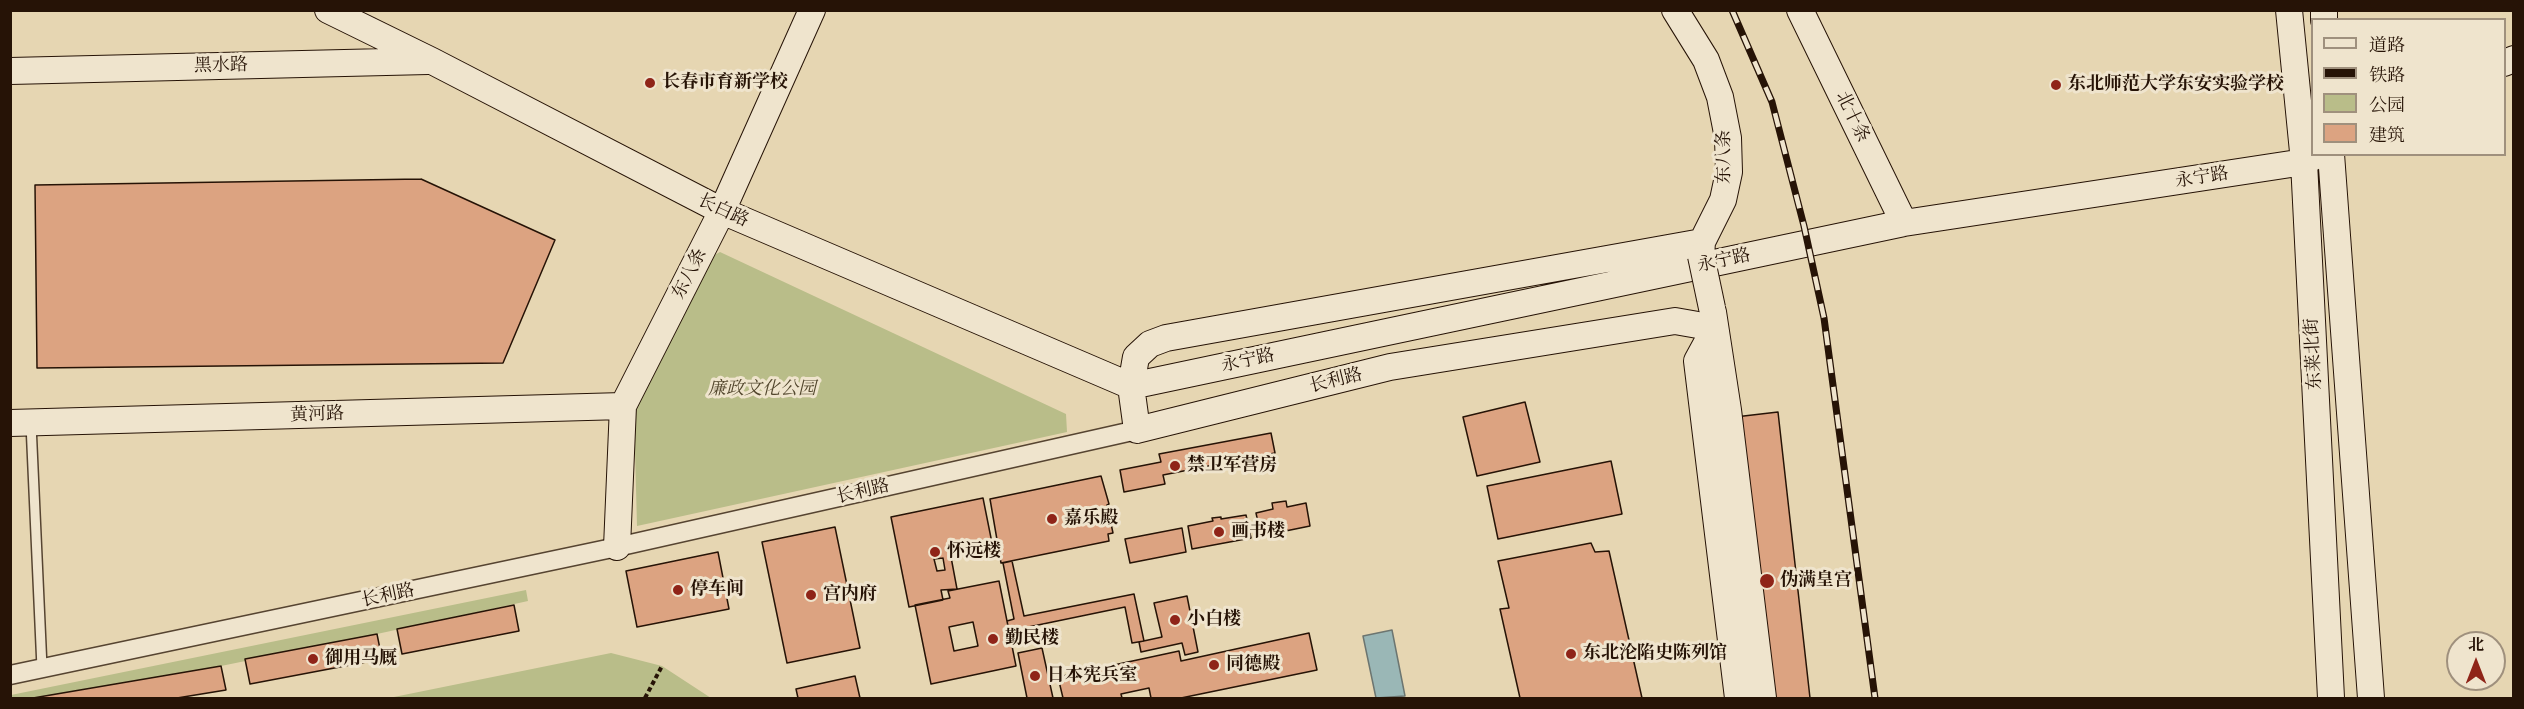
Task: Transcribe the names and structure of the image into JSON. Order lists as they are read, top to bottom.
{
  "streets": {
    "street": [
      "黑水路",
      "北十条",
      "东八条",
      "永宁路",
      "长白路",
      "东莱北街",
      "长利路",
      "黄河路"
    ]
  },
  "crossings": [
    ["黑水路", "长白路"],
    ["北十条", "永宁路"],
    ["东八条", "长白路"],
    ["东八条", "长利路"],
    ["东八条", "黄河路"],
    ["永宁路", "长白路"],
    ["永宁路", "东莱北街"]
  ],
  "parks": ["廉政文化公园"],
  "places": [
    "长春市育新学校",
    "东北师范大学东安实验学校",
    "禁卫军营房",
    "嘉乐殿",
    "画书楼",
    "怀远楼",
    "伪满皇宫",
    "停车间",
    "宫内府",
    "小白楼",
    "勤民楼",
    "东北沦陷史陈列馆",
    "御用马厩",
    "同德殿",
    "日本宪兵室"
  ],
  "legend": [
    "道路",
    "铁路",
    "公园",
    "建筑"
  ],
  "north": "top"
}
